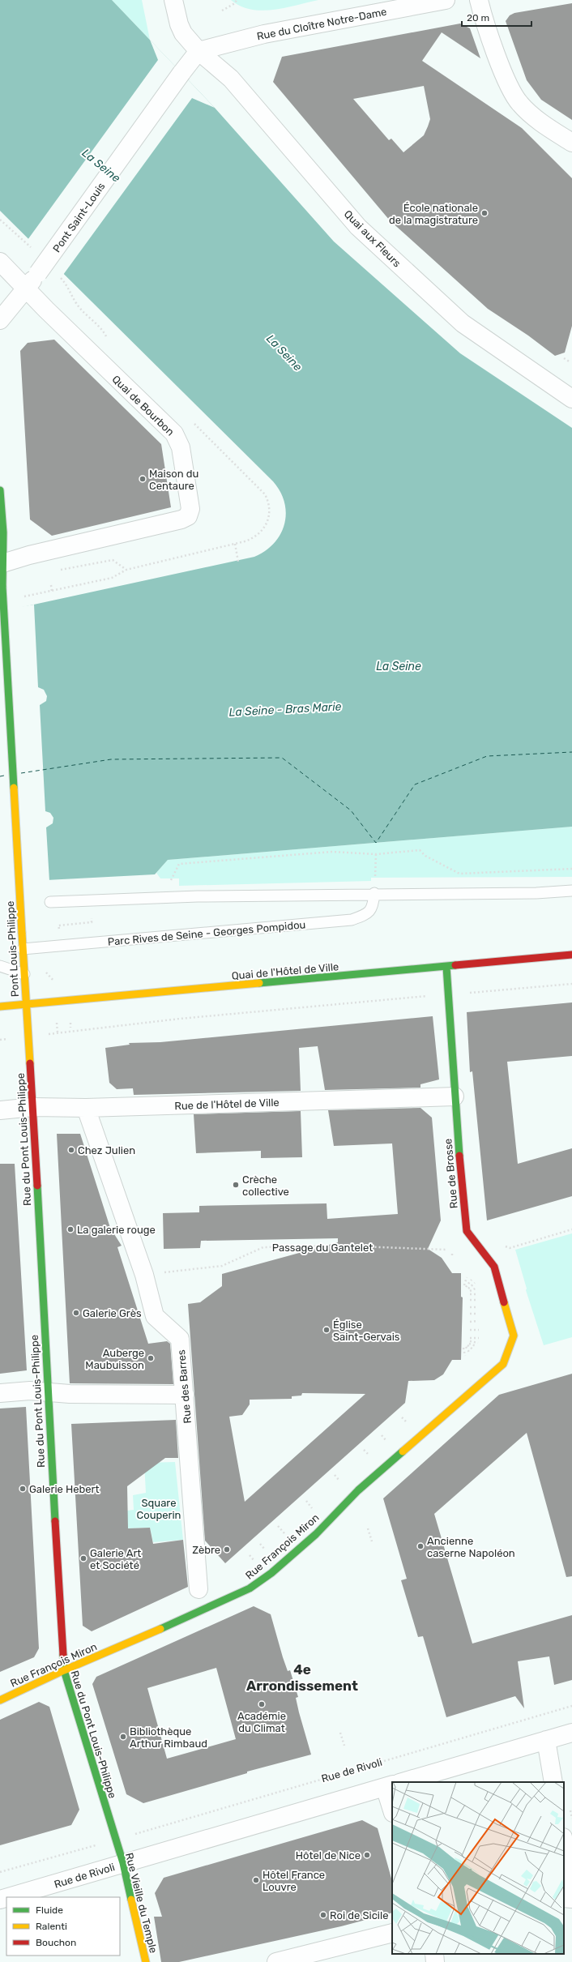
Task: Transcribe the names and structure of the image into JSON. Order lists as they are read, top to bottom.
{
  "streets": {
    "street": [
      "Rue du Cloître Notre-Dame",
      "Pont Saint-Louis",
      "Quai aux Fleurs",
      "Quai de Bourbon",
      "Pont Louis-Philippe",
      "Quai de l'Hôtel de Ville",
      "Rue de l'Hôtel de Ville",
      "Rue du Pont Louis-Philippe",
      "Rue de Brosse",
      "Rue des Barres",
      "Rue François Miron",
      "Rue de Rivoli",
      "Rue Vieille du Temple"
    ],
    "lane": ["Parc Rives de Seine - Georges Pompidou"],
    "path": ["Passage du Gantelet"]
  },
  "crossings": [
    ["Rue du Cloître Notre-Dame", "Pont Saint-Louis"],
    ["Rue du Cloître Notre-Dame", "Quai aux Fleurs"],
    ["Pont Saint-Louis", "Quai aux Fleurs"],
    ["Pont Saint-Louis", "Quai de Bourbon"],
    ["Quai de Bourbon", "Pont Louis-Philippe"],
    ["Parc Rives de Seine - Georges Pompidou", "Pont Louis-Philippe"],
    ["Pont Louis-Philippe", "Quai de l'Hôtel de Ville"],
    ["Pont Louis-Philippe", "Rue du Pont Louis-Philippe"],
    ["Quai de l'Hôtel de Ville", "Rue du Pont Louis-Philippe"],
    ["Quai de l'Hôtel de Ville", "Rue de Brosse"],
    ["Rue de l'Hôtel de Ville", "Rue du Pont Louis-Philippe"],
    ["Rue de l'Hôtel de Ville", "Rue de Brosse"],
    ["Rue de l'Hôtel de Ville", "Rue des Barres"],
    ["Rue du Pont Louis-Philippe", "Rue François Miron"],
    ["Rue du Pont Louis-Philippe", "Rue de Rivoli"],
    ["Rue du Pont Louis-Philippe", "Rue Vieille du Temple"],
    ["Rue de Brosse", "Rue François Miron"],
    ["Passage du Gantelet", "Rue des Barres"],
    ["Rue des Barres", "Rue François Miron"],
    ["Rue de Rivoli", "Rue Vieille du Temple"]
  ],
  "districts": ["4e Arrondissement"],
  "water": ["La Seine", "La Seine - Bras Marie"],
  "parks": ["Square Couperin"],
  "places": [
    "École nationale de la magistrature",
    "Maison du Centaure",
    "Chez Julien",
    "Crèche collective",
    "La galerie rouge",
    "Galerie Grès",
    "Église Saint-Gervais",
    "Auberge Maubuisson",
    "Galerie Hebert",
    "Ancienne caserne Napoléon",
    "Zèbre",
    "Galerie Art et Société",
    "Académie du Climat",
    "Bibliothèque Arthur Rimbaud",
    "Hôtel de Nice",
    "Hôtel France Louvre",
    "Roi de Sicile"
  ],
  "legend": ["Fluide", "Ralenti", "Bouchon"],
  "scale_bar": "20 m"
}
